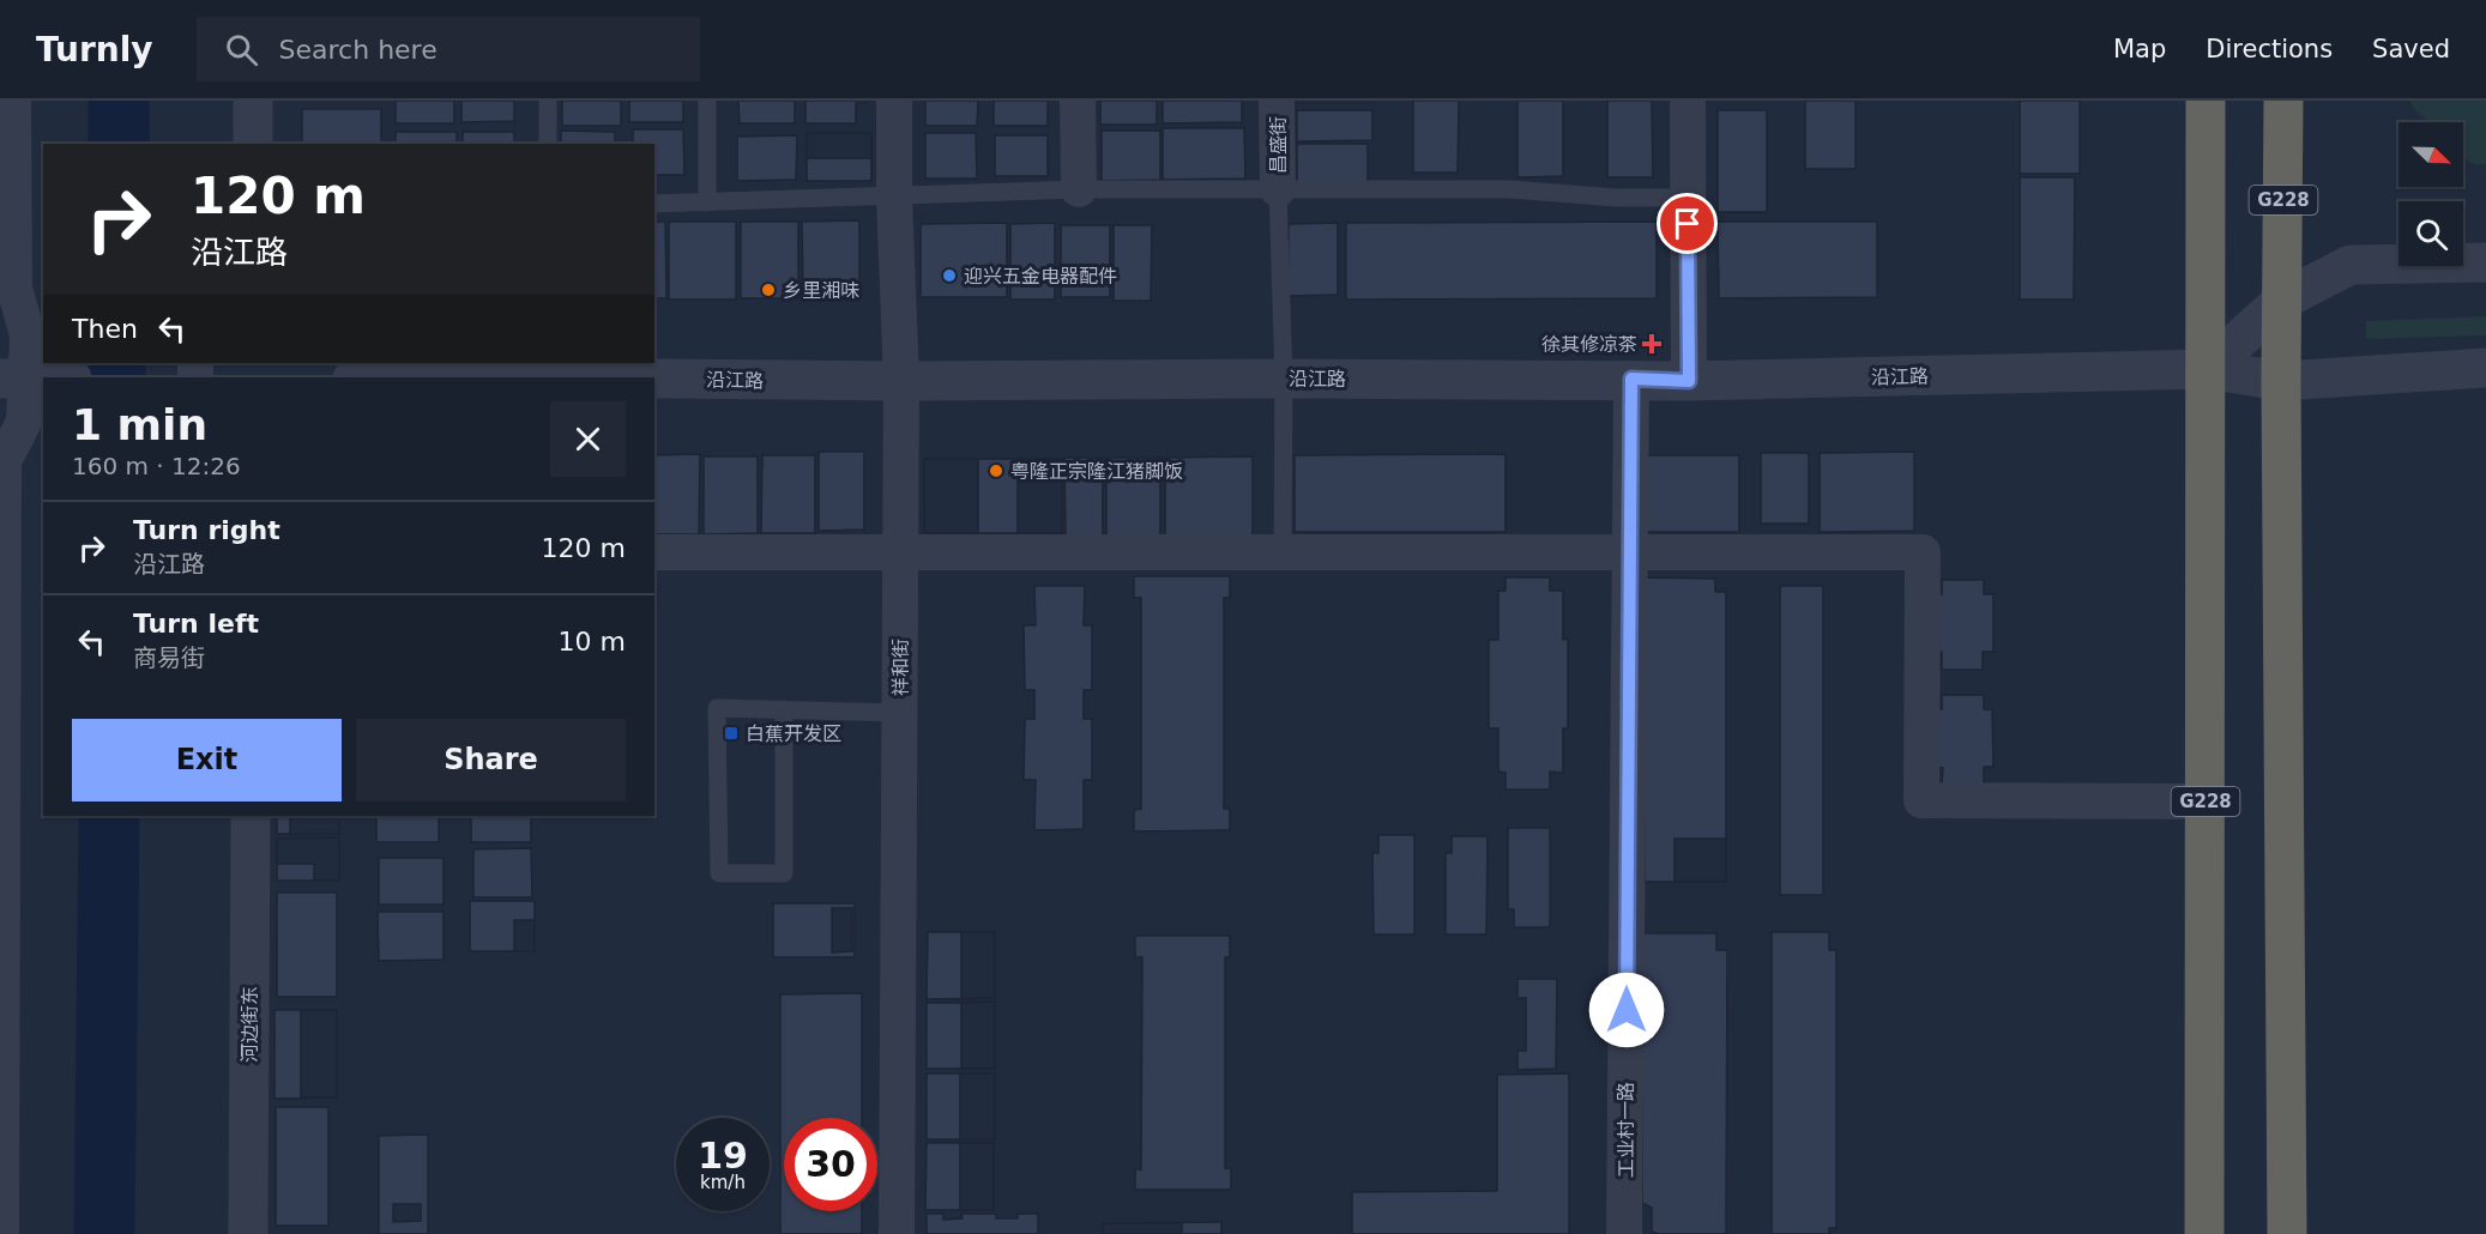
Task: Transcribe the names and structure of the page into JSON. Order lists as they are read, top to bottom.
{
  "streets": {
    "highway": ["G228"],
    "street": [
      "昌盛街",
      "沿江路",
      "祥和街",
      "河边街东",
      "工业村一路"
    ]
  },
  "crossings": [
    ["G228", "沿江路"],
    ["沿江路", "祥和街"],
    ["沿江路", "工业村一路"]
  ],
  "places": {
    "other": ["迎兴五金电器配件", "乡里湘味", "粤隆正宗隆江猪脚饭"],
    "health": ["徐其修凉茶"],
    "transit": ["白蕉开发区"]
  },
  "north": "bottom right",
  "page": {
    "header": "Turnly",
    "search": "Search here",
    "nav": ["Map", "Directions", "Saved"],
    "turn": ["120 m", "沿江路"],
    "then": "Then",
    "heading": ["1 min", "160 m · 12:26"],
    "list": [
      {
        "name": "Turn right",
        "note": "沿江路",
        "value": "120 m"
      },
      {
        "name": "Turn left",
        "note": "商易街",
        "value": "10 m"
      }
    ],
    "buttons": ["Exit", "Share"],
    "speed": "19 km/h",
    "limit": "30"
  }
}
